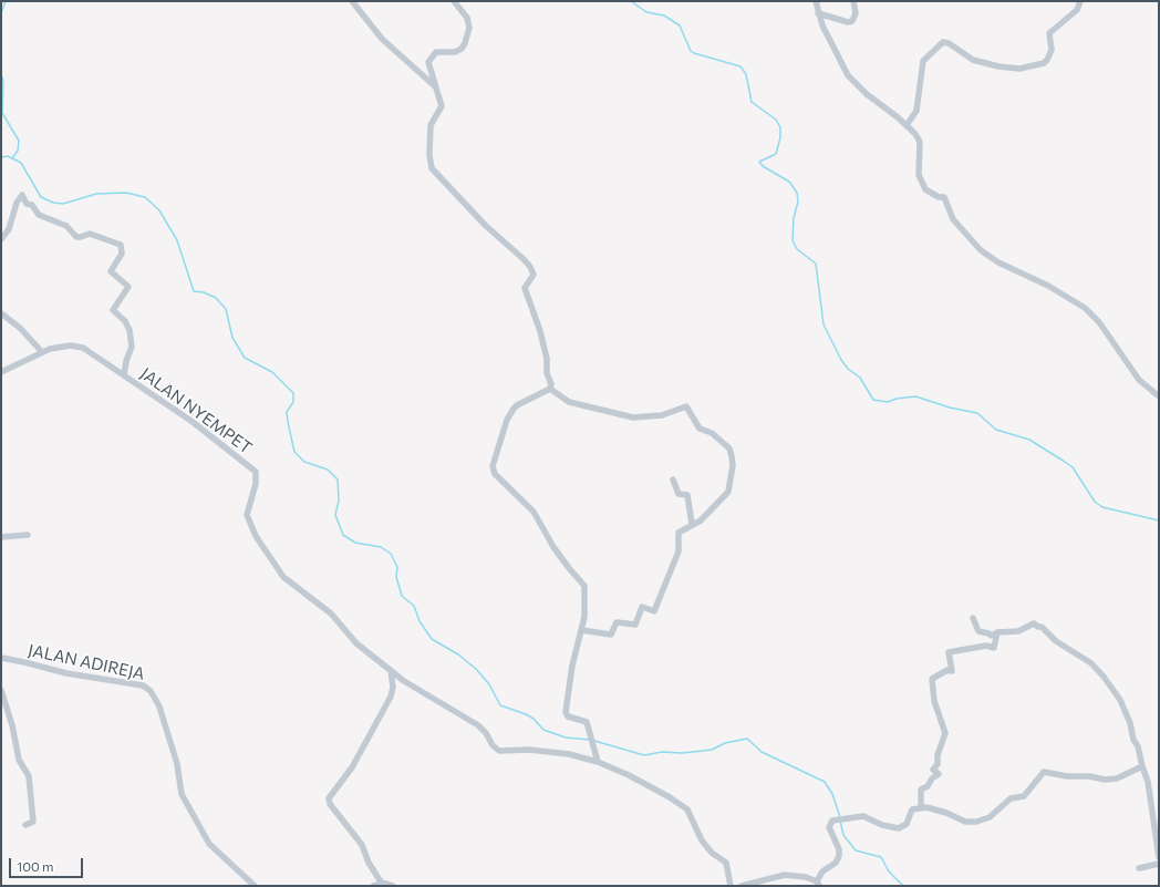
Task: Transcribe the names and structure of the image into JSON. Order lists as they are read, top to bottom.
{
  "streets": {
    "street": ["JALAN NYEMPET", "JALAN ADIREJA"]
  },
  "scale_bar": "100 m"
}
